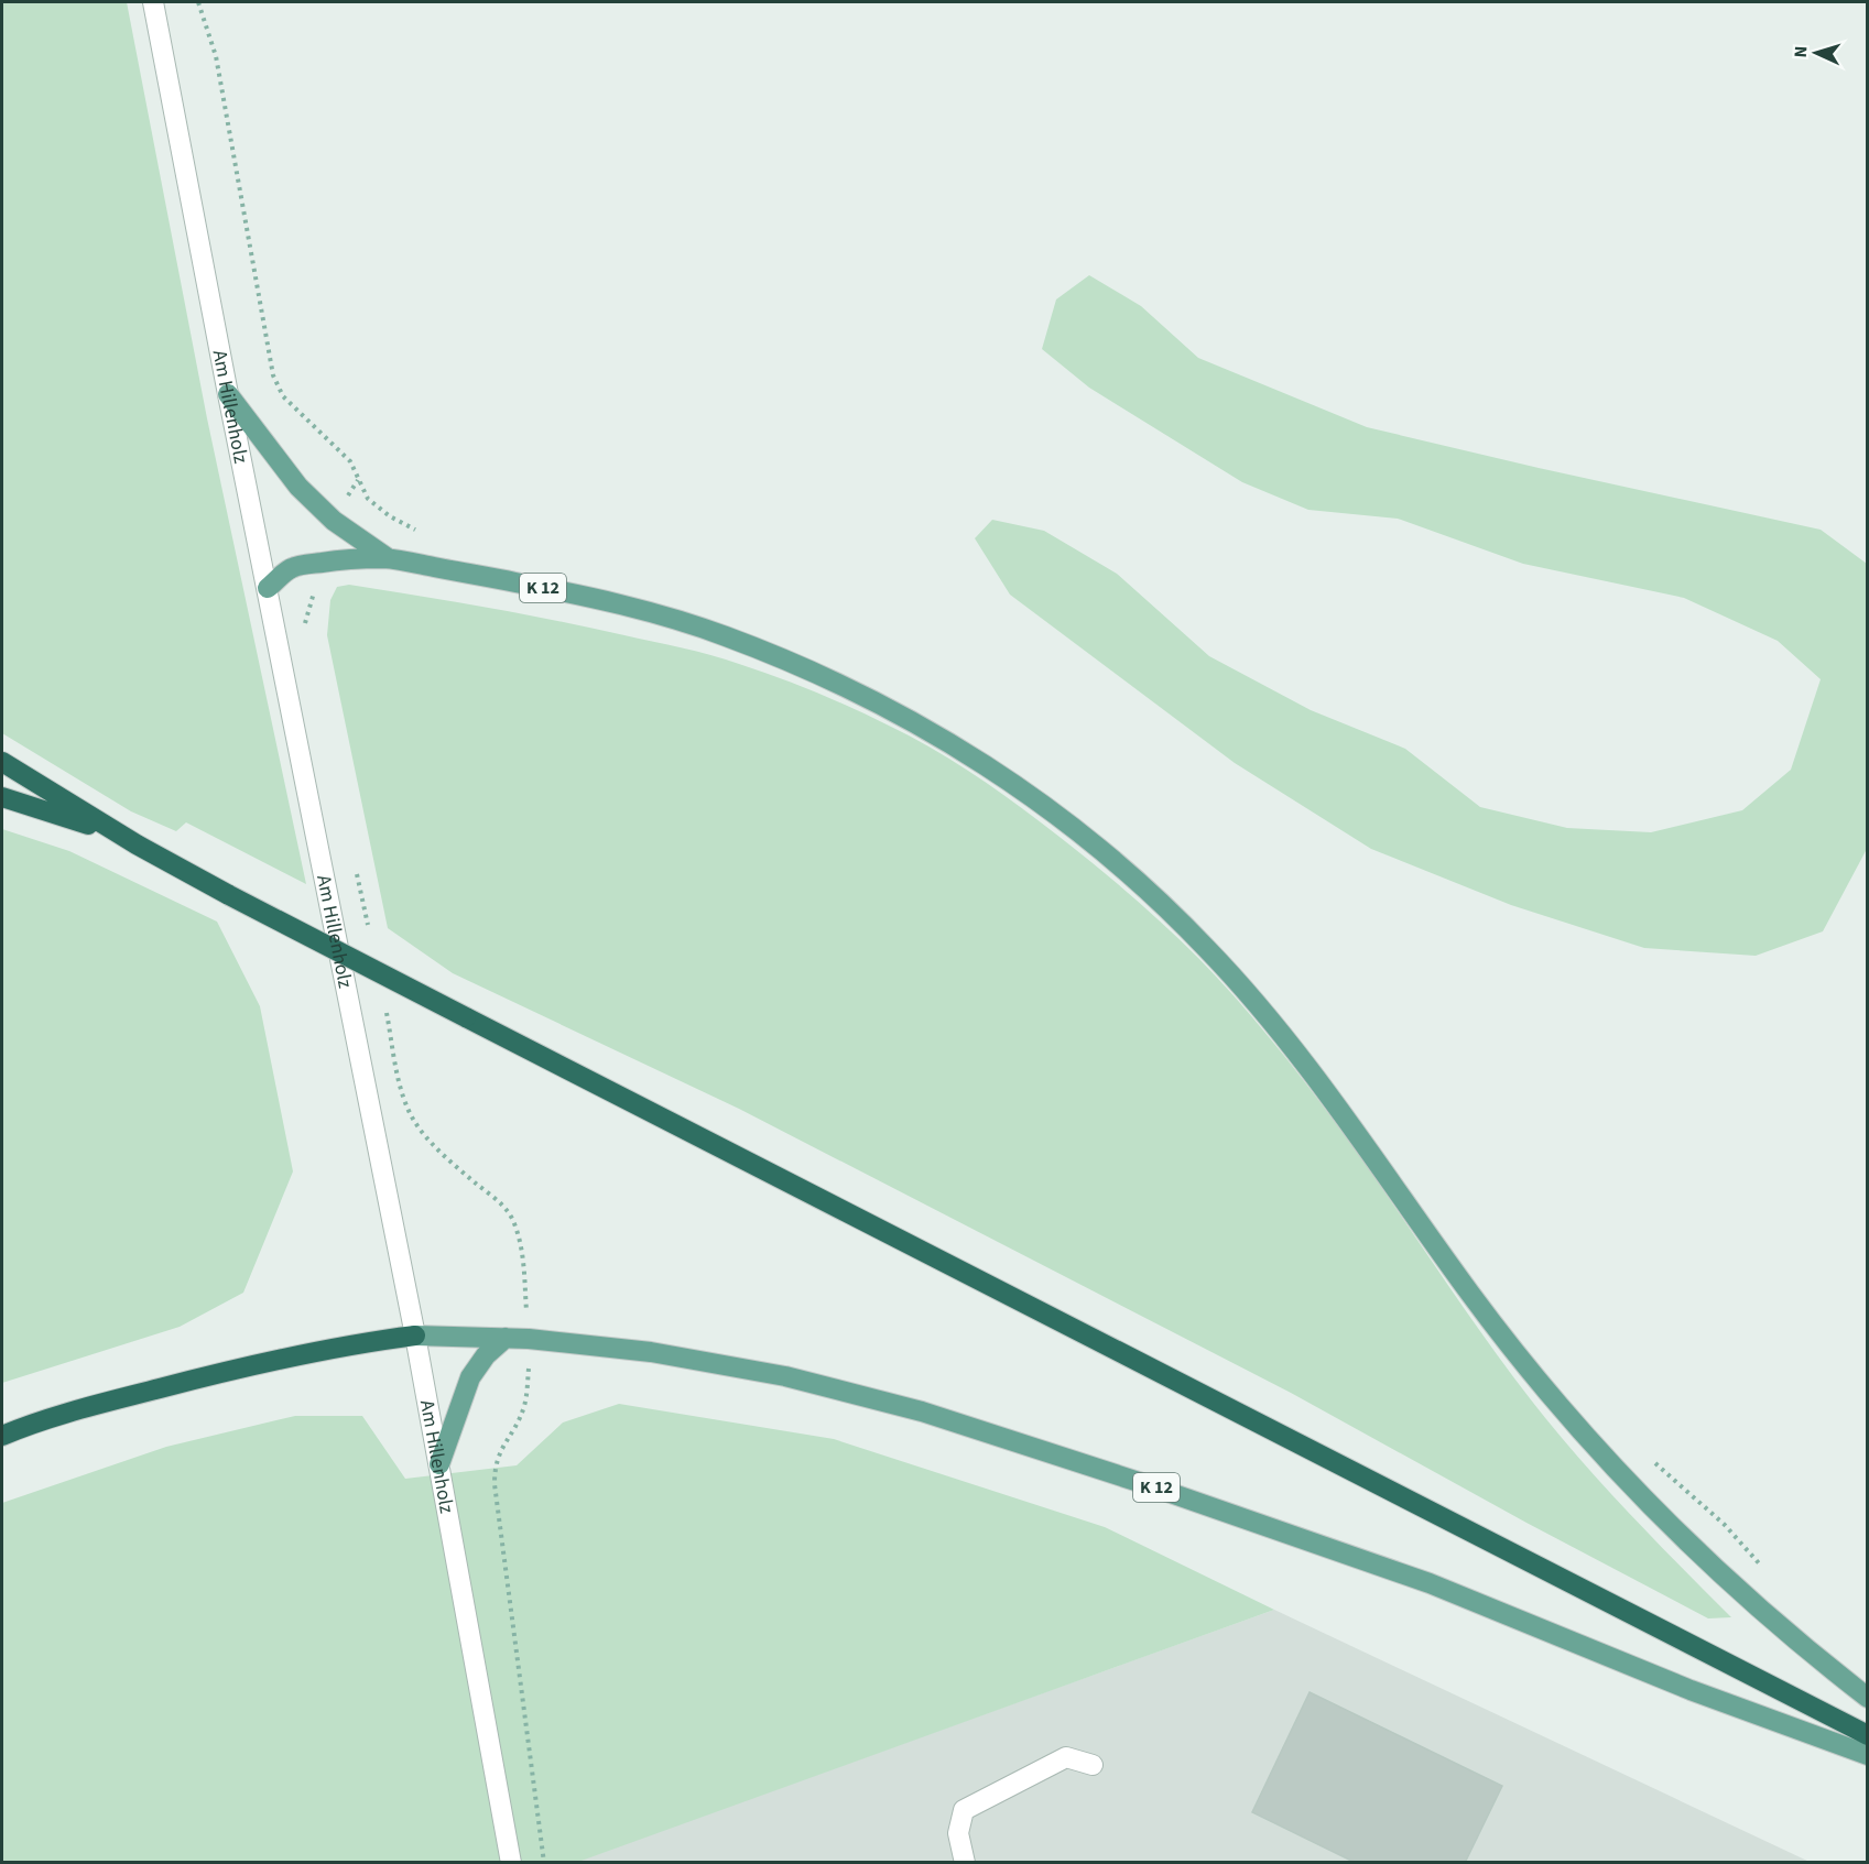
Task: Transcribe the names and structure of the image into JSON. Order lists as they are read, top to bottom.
{
  "streets": {
    "main road": ["K 12"],
    "street": ["Am Hillenholz"]
  },
  "crossings": [
    ["Am Hillenholz", "K 12"]
  ],
  "north": "left"
}
